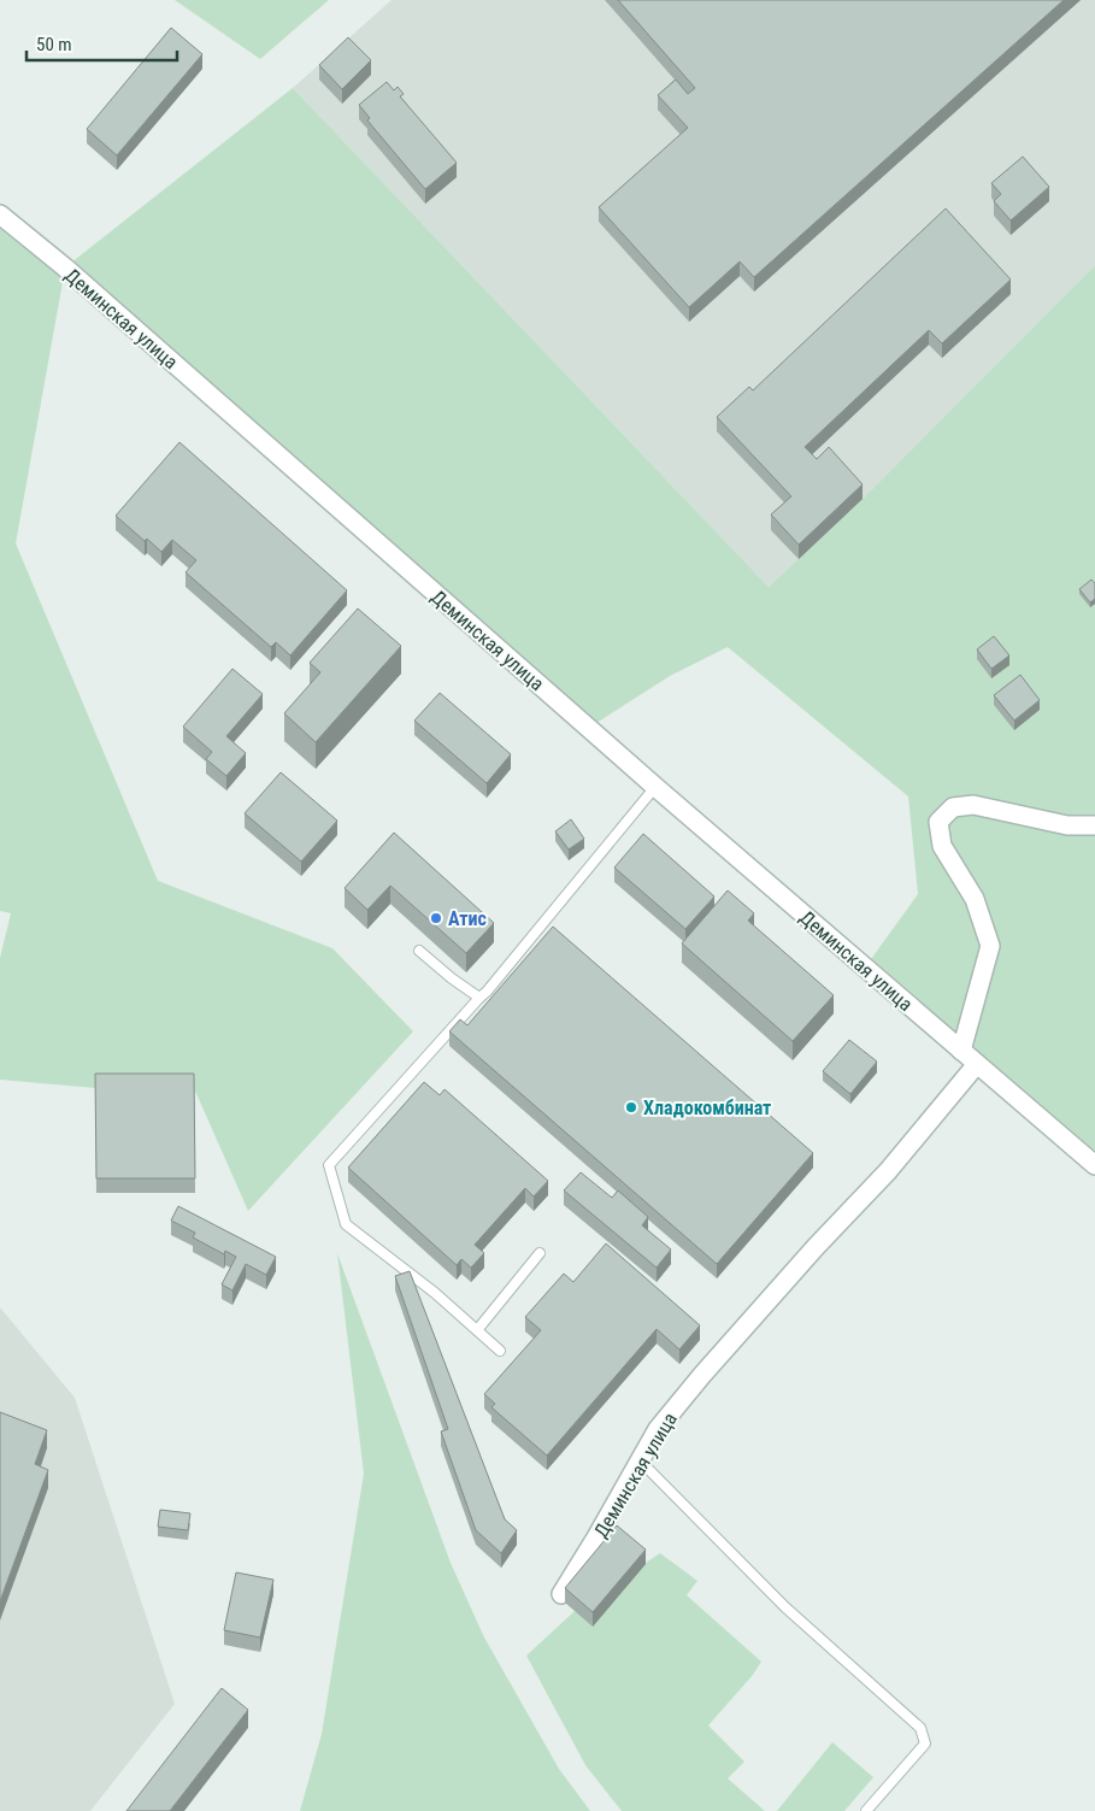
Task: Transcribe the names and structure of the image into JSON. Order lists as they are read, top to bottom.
{
  "streets": {
    "street": ["Деминская улица"]
  },
  "places": ["Атис", "Хладокомбинат"],
  "scale_bar": "50 m"
}
